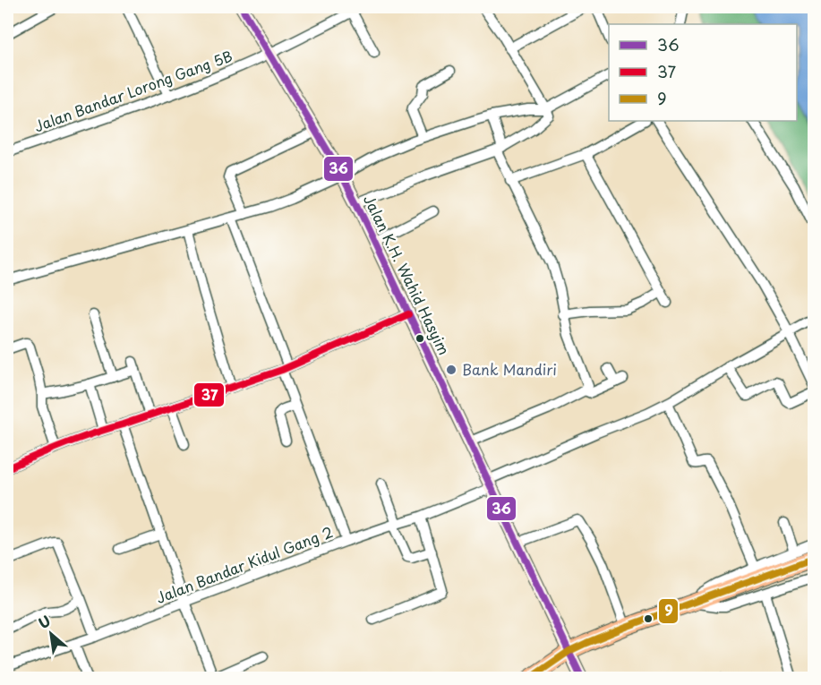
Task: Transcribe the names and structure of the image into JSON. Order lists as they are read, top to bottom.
{
  "streets": {
    "main road": ["Jalan K.H. Wahid Hasyim"],
    "street": ["Jalan Bandar Lorong Gang 5B", "Jalan Bandar Kidul Gang 2"]
  },
  "crossings": [
    ["Jalan Bandar Lorong Gang 5B", "Jalan K.H. Wahid Hasyim"],
    ["Jalan K.H. Wahid Hasyim", "Jalan Bandar Kidul Gang 2"]
  ],
  "places": ["Bank Mandiri"],
  "lines": ["transit line 36", "transit line 37", "transit line 9"],
  "legend": ["36", "37", "9"],
  "north": "top left"
}
